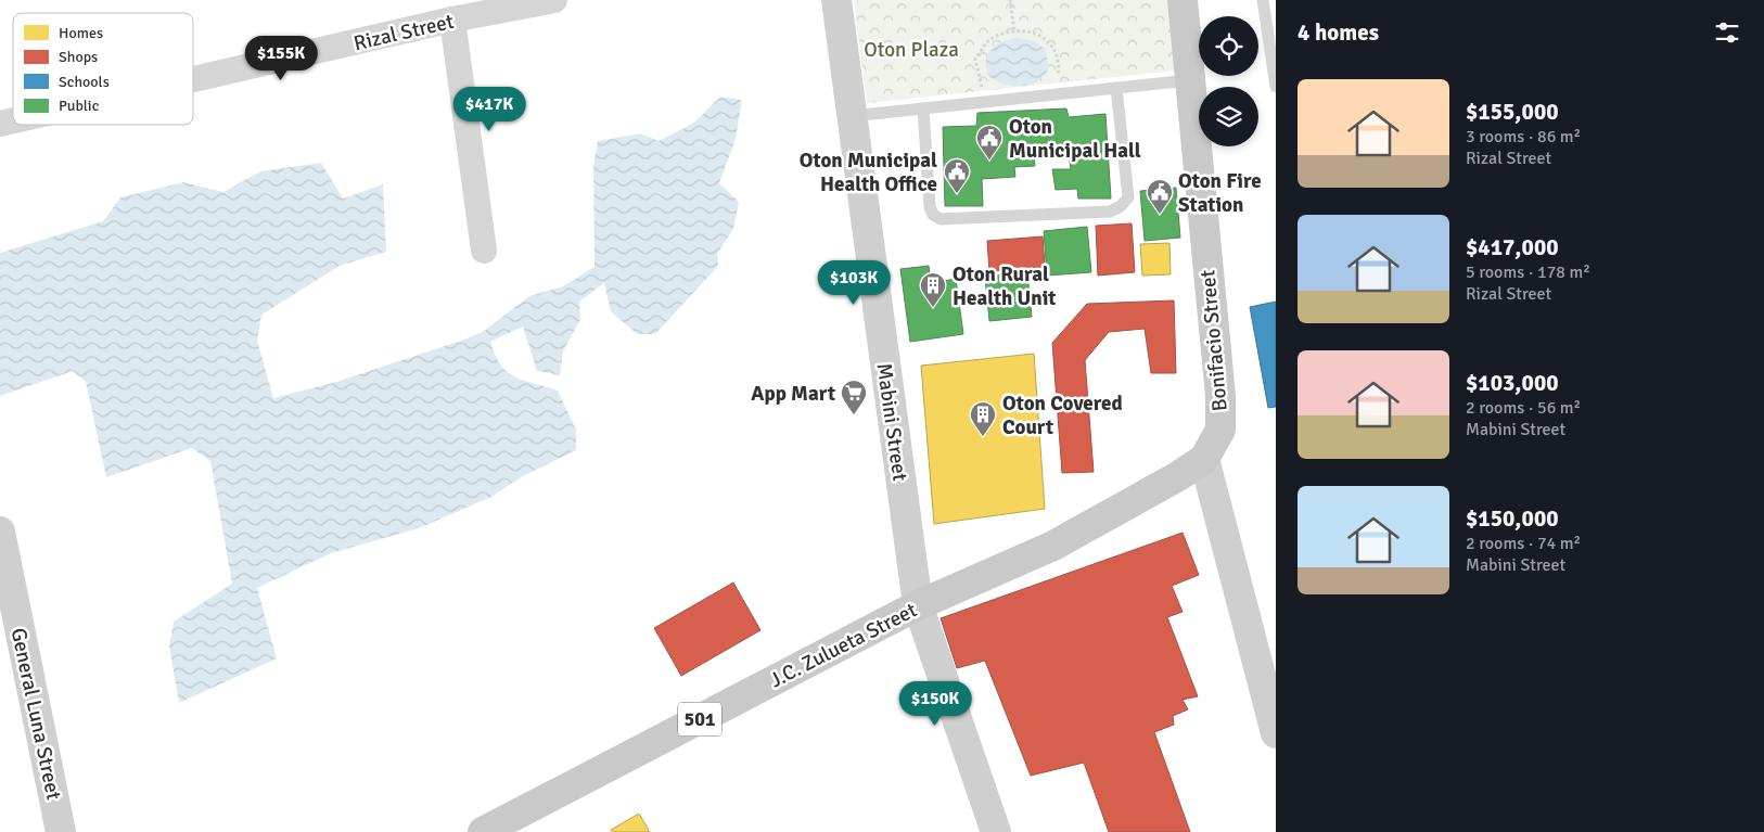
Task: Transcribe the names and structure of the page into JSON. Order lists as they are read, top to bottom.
{
  "streets": {
    "main road": ["Bonifacio Street", "J.C. Zulueta Street", "501"],
    "street": ["Rizal Street", "Mabini Street", "General Luna Street"]
  },
  "crossings": [
    ["Bonifacio Street", "J.C. Zulueta Street"],
    ["Mabini Street", "J.C. Zulueta Street"]
  ],
  "parks": ["Oton Plaza"],
  "places": {
    "public building": ["Oton Municipal Hall", "Oton Municipal Health Office", "Oton Fire Station"],
    "building": ["Oton Rural Health Unit", "Oton Covered Court"],
    "supermarket": ["App Mart"]
  },
  "legend": [
    "Homes",
    "Shops",
    "Schools",
    "Public"
  ],
  "page": {
    "heading": "4 homes",
    "price": [
      "$155K",
      "$417K",
      "$103K",
      "$150K"
    ],
    "list": [
      {
        "name": "$155,000",
        "note": "3 rooms · 86 m² · Rizal Street"
      },
      {
        "name": "$417,000",
        "note": "5 rooms · 178 m² · Rizal Street"
      },
      {
        "name": "$103,000",
        "note": "2 rooms · 56 m² · Mabini Street"
      },
      {
        "name": "$150,000",
        "note": "2 rooms · 74 m² · Mabini Street"
      }
    ]
  }
}
